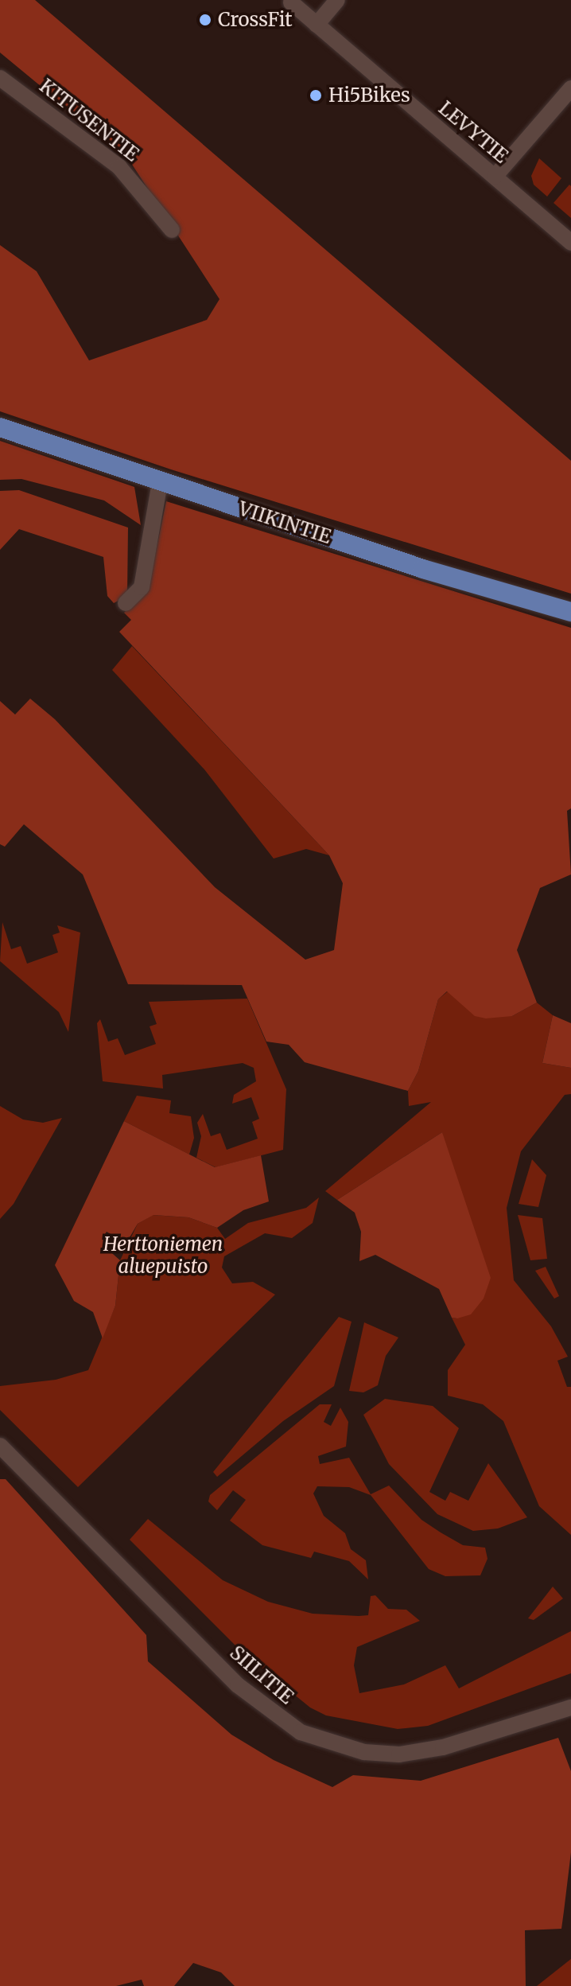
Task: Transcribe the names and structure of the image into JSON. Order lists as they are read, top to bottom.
{
  "streets": {
    "main road": ["VIIKINTIE"],
    "street": ["KITUSENTIE", "LEVYTIE", "SIILITIE"]
  },
  "parks": ["Herttoniemen aluepuisto"],
  "places": ["CrossFit", "Hi5Bikes"]
}
